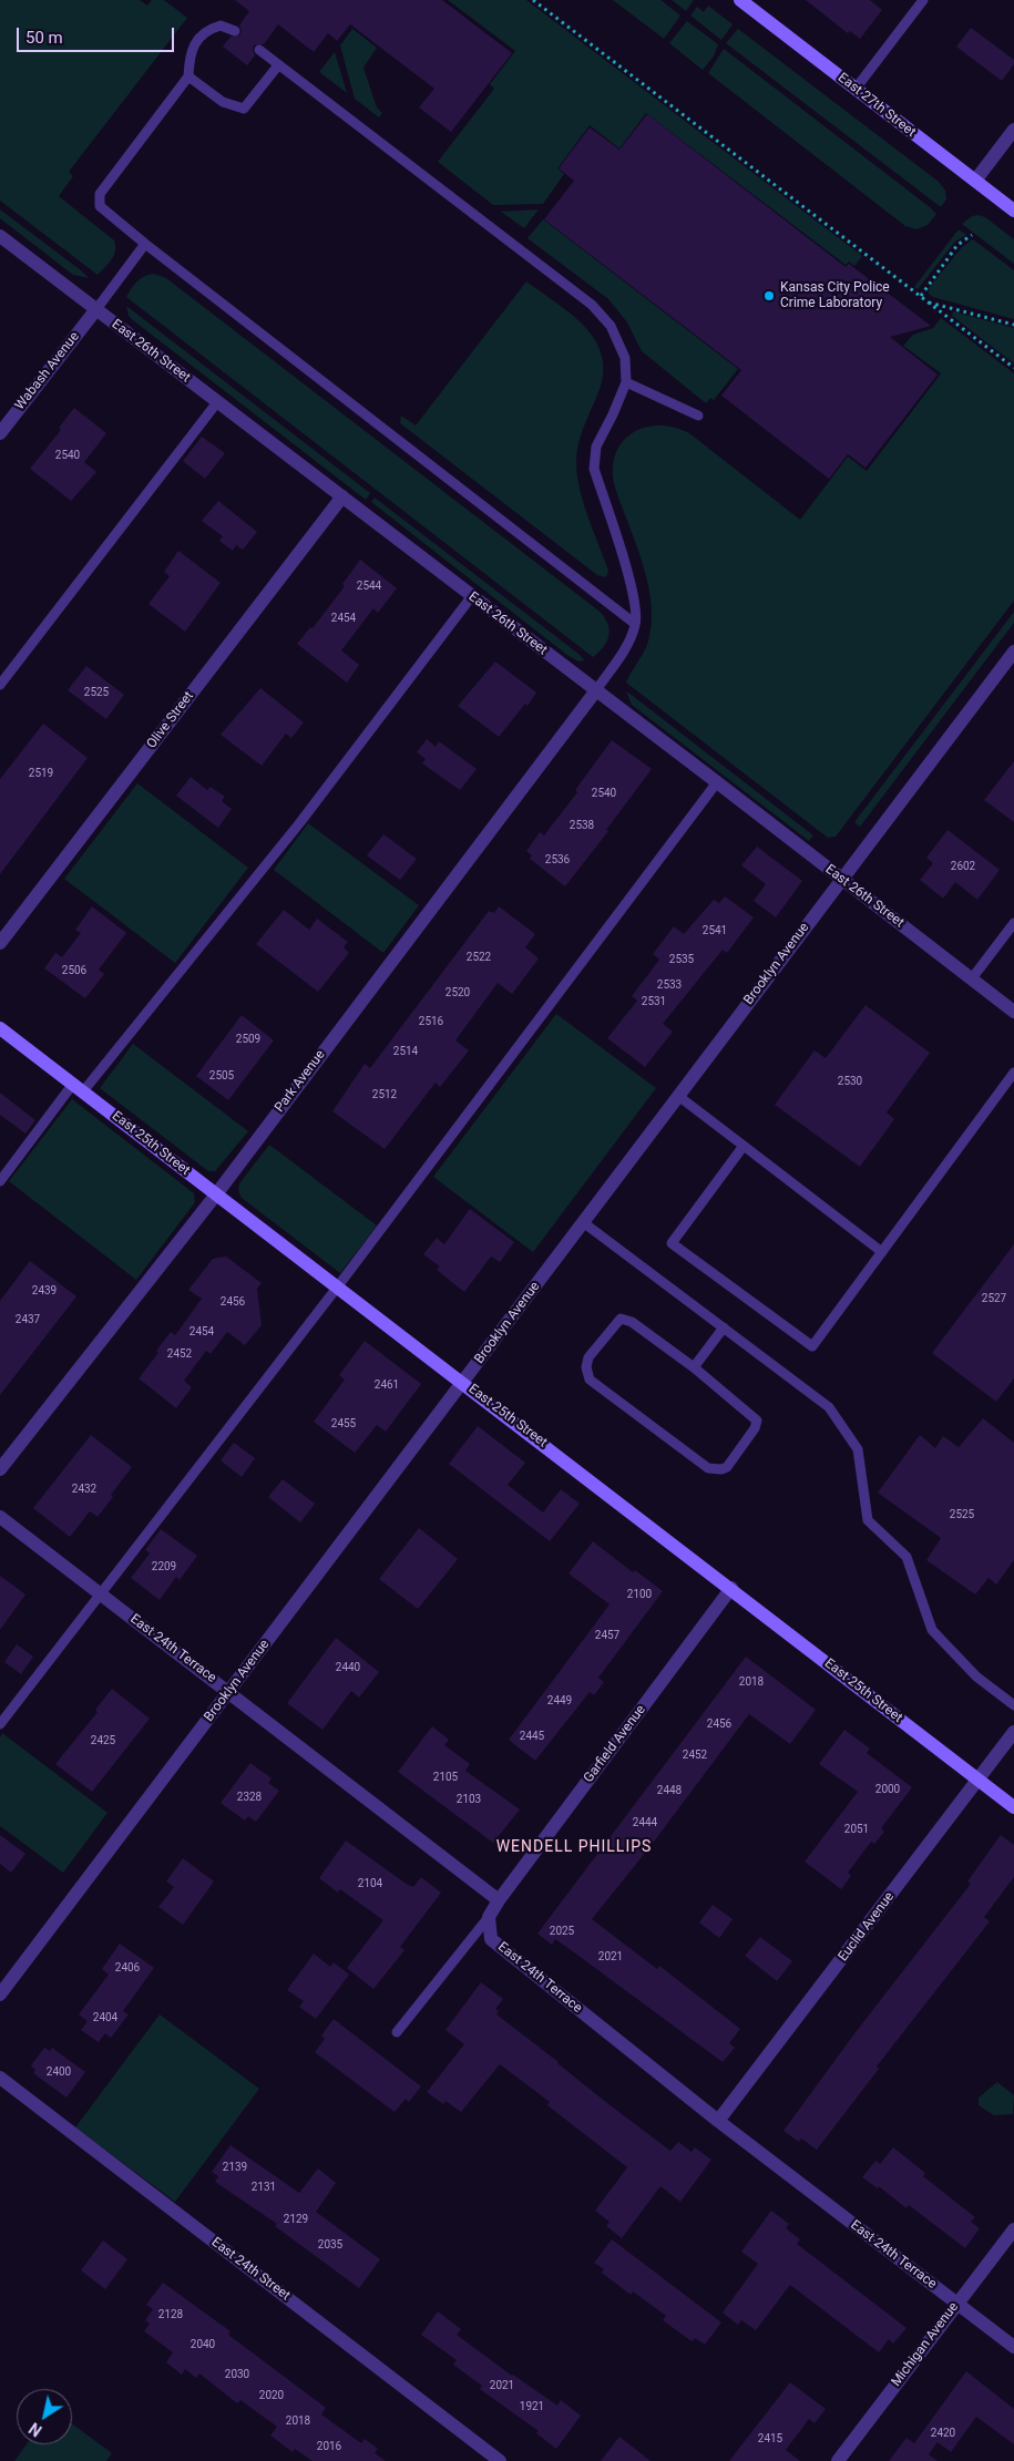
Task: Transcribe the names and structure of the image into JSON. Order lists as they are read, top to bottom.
{
  "streets": {
    "street": [
      "East 27th Street",
      "East 26th Street",
      "Wabash Avenue",
      "Olive Street",
      "Brooklyn Avenue",
      "Park Avenue",
      "East 25th Street",
      "East 24th Terrace",
      "Garfield Avenue",
      "Euclid Avenue",
      "East 24th Street",
      "Michigan Avenue"
    ]
  },
  "crossings": [
    ["East 26th Street", "Wabash Avenue"],
    ["East 26th Street", "Olive Street"],
    ["East 26th Street", "Brooklyn Avenue"],
    ["East 26th Street", "Park Avenue"],
    ["Brooklyn Avenue", "East 25th Street"],
    ["Brooklyn Avenue", "East 24th Terrace"],
    ["Park Avenue", "East 25th Street"],
    ["East 25th Street", "Garfield Avenue"],
    ["East 25th Street", "Euclid Avenue"],
    ["East 24th Terrace", "Garfield Avenue"],
    ["East 24th Terrace", "Euclid Avenue"],
    ["East 24th Terrace", "Michigan Avenue"]
  ],
  "districts": ["WENDELL PHILLIPS"],
  "places": ["Kansas City Police Crime Laboratory"],
  "house_numbers": [
    "2540",
    "2544",
    "2454",
    "2525",
    "2519",
    "2540",
    "2538",
    "2536",
    "2602",
    "2541",
    "2522",
    "2535",
    "2506",
    "2533",
    "2520",
    "2531",
    "2516",
    "2509",
    "2514",
    "2505",
    "2530",
    "2512",
    "2439",
    "2527",
    "2456",
    "2437",
    "2454",
    "2452",
    "2461",
    "2455",
    "2432",
    "2525",
    "2209",
    "2100",
    "2457",
    "2440",
    "2018",
    "2449",
    "2456",
    "2445",
    "2425",
    "2452",
    "2105",
    "2000",
    "2448",
    "2328",
    "2103",
    "2444",
    "2051",
    "2104",
    "2025",
    "2021",
    "2406",
    "2404",
    "2400",
    "2139",
    "2131",
    "2129",
    "2035",
    "2128",
    "2040",
    "2030",
    "2021",
    "2020",
    "1921",
    "2018",
    "2420",
    "2415",
    "2016"
  ],
  "scale_bar": "50 m",
  "north": "bottom left"
}
